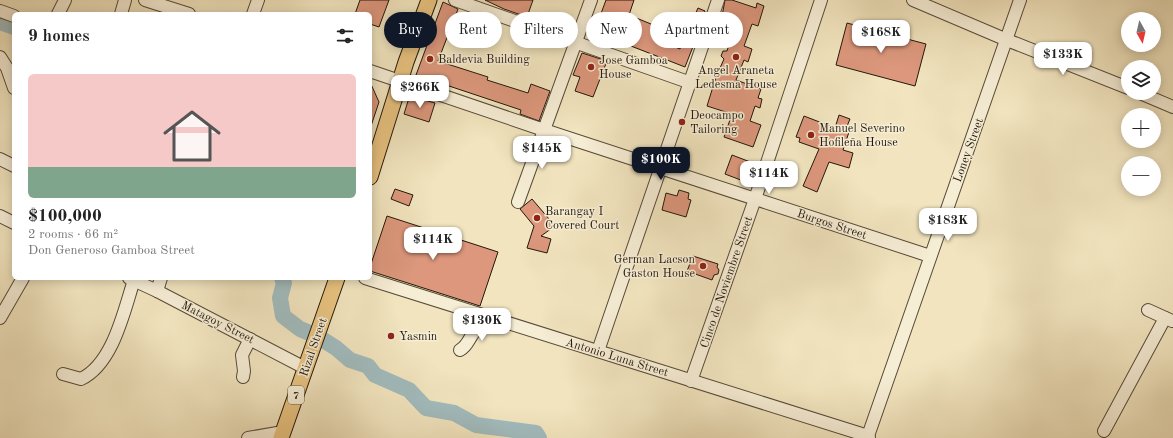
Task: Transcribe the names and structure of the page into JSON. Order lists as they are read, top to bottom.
{
  "streets": {
    "main road": ["Rizal Street", "7"],
    "street": [
      "Loney Street",
      "Burgos Street",
      "Cinco de Noviembre Street",
      "Matagoy Street",
      "Antonio Luna Street"
    ]
  },
  "crossings": [
    ["Loney Street", "Burgos Street"],
    ["Loney Street", "Antonio Luna Street"],
    ["Burgos Street", "Cinco de Noviembre Street"],
    ["Cinco de Noviembre Street", "Antonio Luna Street"],
    ["Matagoy Street", "Rizal Street"]
  ],
  "places": [
    "Angel Araneta Ledesma House",
    "Baldevia Building",
    "Jose Gamboa House",
    "Deocampo Tailoring",
    "Manuel Severino Hofileña House",
    "Barangay I Covered Court",
    "German Lacson Gaston House",
    "Yasmin"
  ],
  "north": "bottom",
  "page": {
    "map_buttons": ["+", "−"],
    "chip": [
      "Buy",
      "Rent",
      "Filters",
      "New",
      "Apartment"
    ],
    "heading": "9 homes",
    "price": [
      "$168K",
      "$133K",
      "$266K",
      "$145K",
      "$100K",
      "$114K",
      "$183K",
      "$114K",
      "$130K"
    ],
    "list": [
      {
        "name": "$100,000",
        "note": "2 rooms · 66 m² · Don Generoso Gamboa Street"
      }
    ]
  }
}
